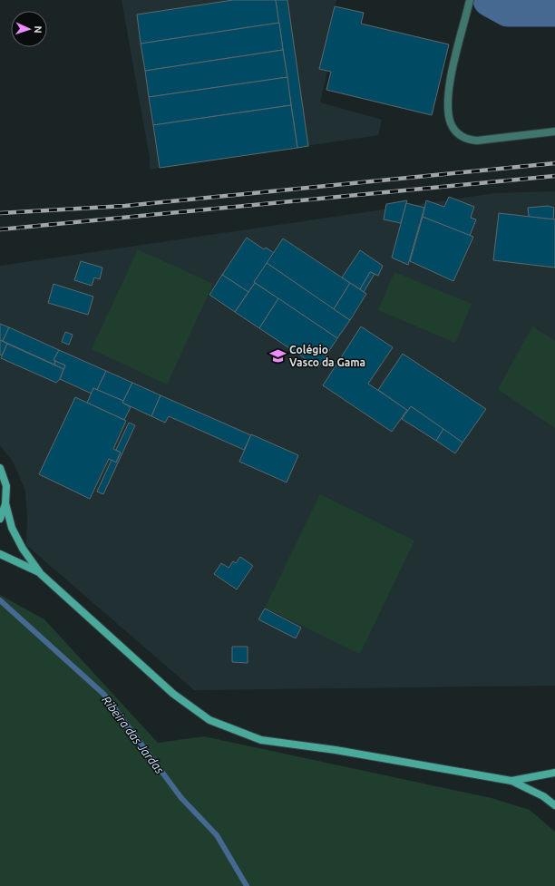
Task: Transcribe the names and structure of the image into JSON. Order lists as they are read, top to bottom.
{
  "water": ["Ribeira das Jardas"],
  "places": {
    "school or university": ["Colégio Vasco da Gama"]
  },
  "north": "right"
}
